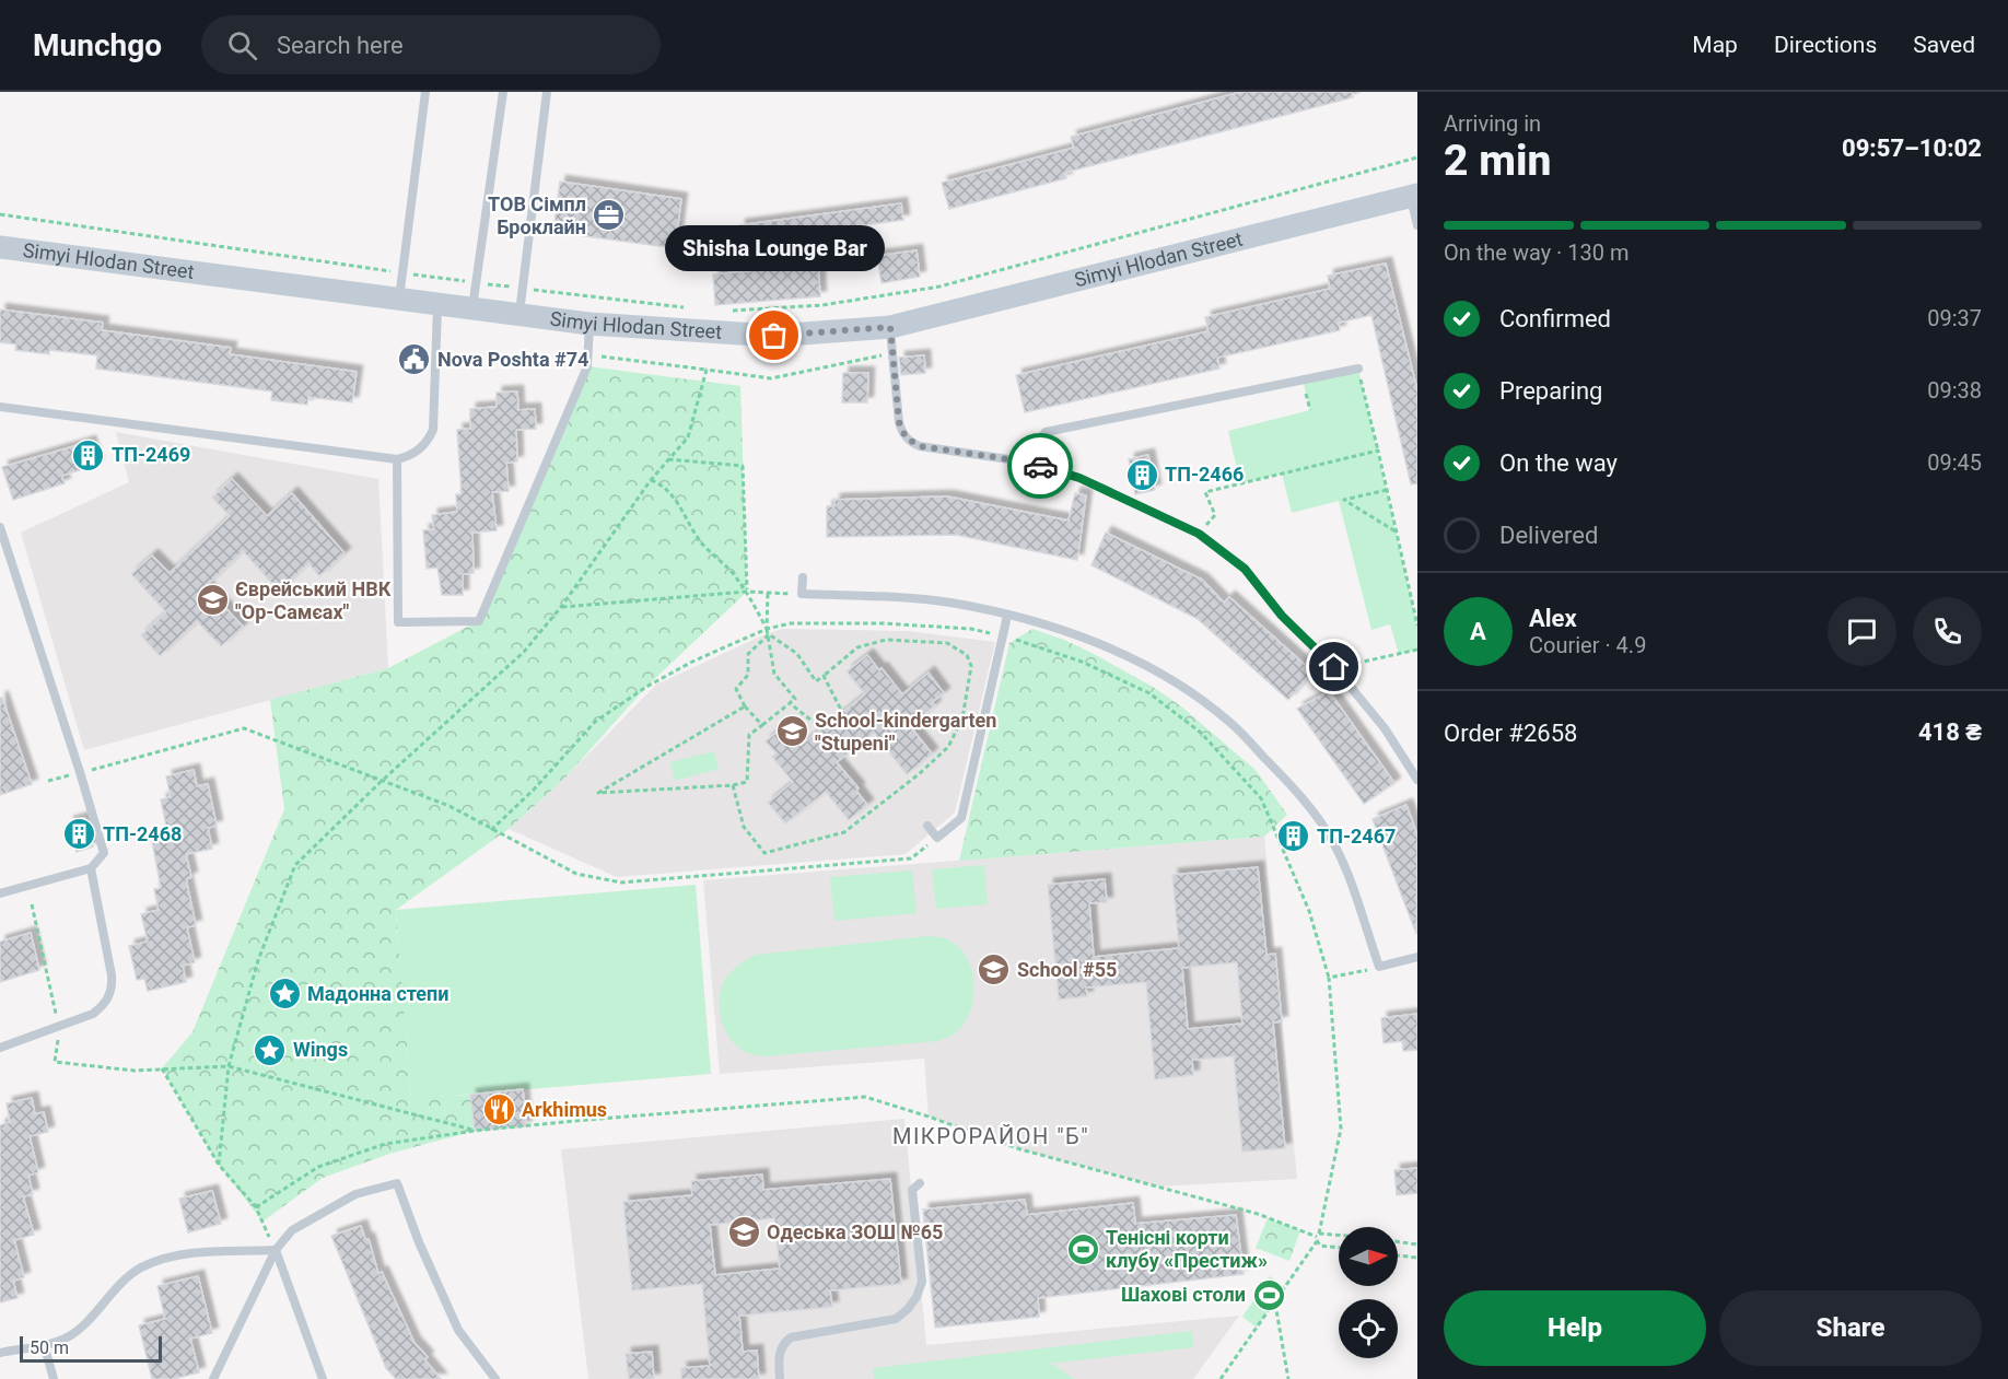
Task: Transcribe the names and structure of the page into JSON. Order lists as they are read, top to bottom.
{
  "streets": {
    "street": ["Simyi Hlodan Street"]
  },
  "districts": ["МІКРОРАЙОН \"Б\""],
  "places": {
    "office": ["ТОВ Сімпл Броклайн"],
    "other": ["Shisha Lounge Bar"],
    "public building": ["Nova Poshta #74"],
    "building": [
      "ТП-2469",
      "ТП-2466",
      "ТП-2468",
      "ТП-2467"
    ],
    "school or university": [
      "Єврейський НВК \"Ор-Самєах\"",
      "School-kindergarten \"Stupeni\"",
      "School #55",
      "Одеська ЗОШ №65"
    ],
    "place": ["Мадонна степи", "Wings"],
    "restaurant": ["Arkhimus"],
    "sports": ["Тенісні корти клубу «Престиж»", "Шахові столи"]
  },
  "scale_bar": "50 m",
  "north": "right",
  "page": {
    "header": "Munchgo",
    "search": "Search here",
    "nav": ["Map", "Directions", "Saved"],
    "heading": ["2 min", "Arriving in", "09:57–10:02"],
    "panel": [
      "Alex",
      "Courier · 4.9",
      "Order #2658",
      "418 ₴"
    ],
    "bar": "On the way · 130 m",
    "bubble": "Shisha Lounge Bar",
    "list": [
      ["Confirmed", "09:37"],
      ["Preparing", "09:38"],
      ["On the way", "09:45"],
      "Delivered"
    ],
    "round": "A",
    "buttons": ["Help", "Share"],
    "scale": "50 m"
  }
}
